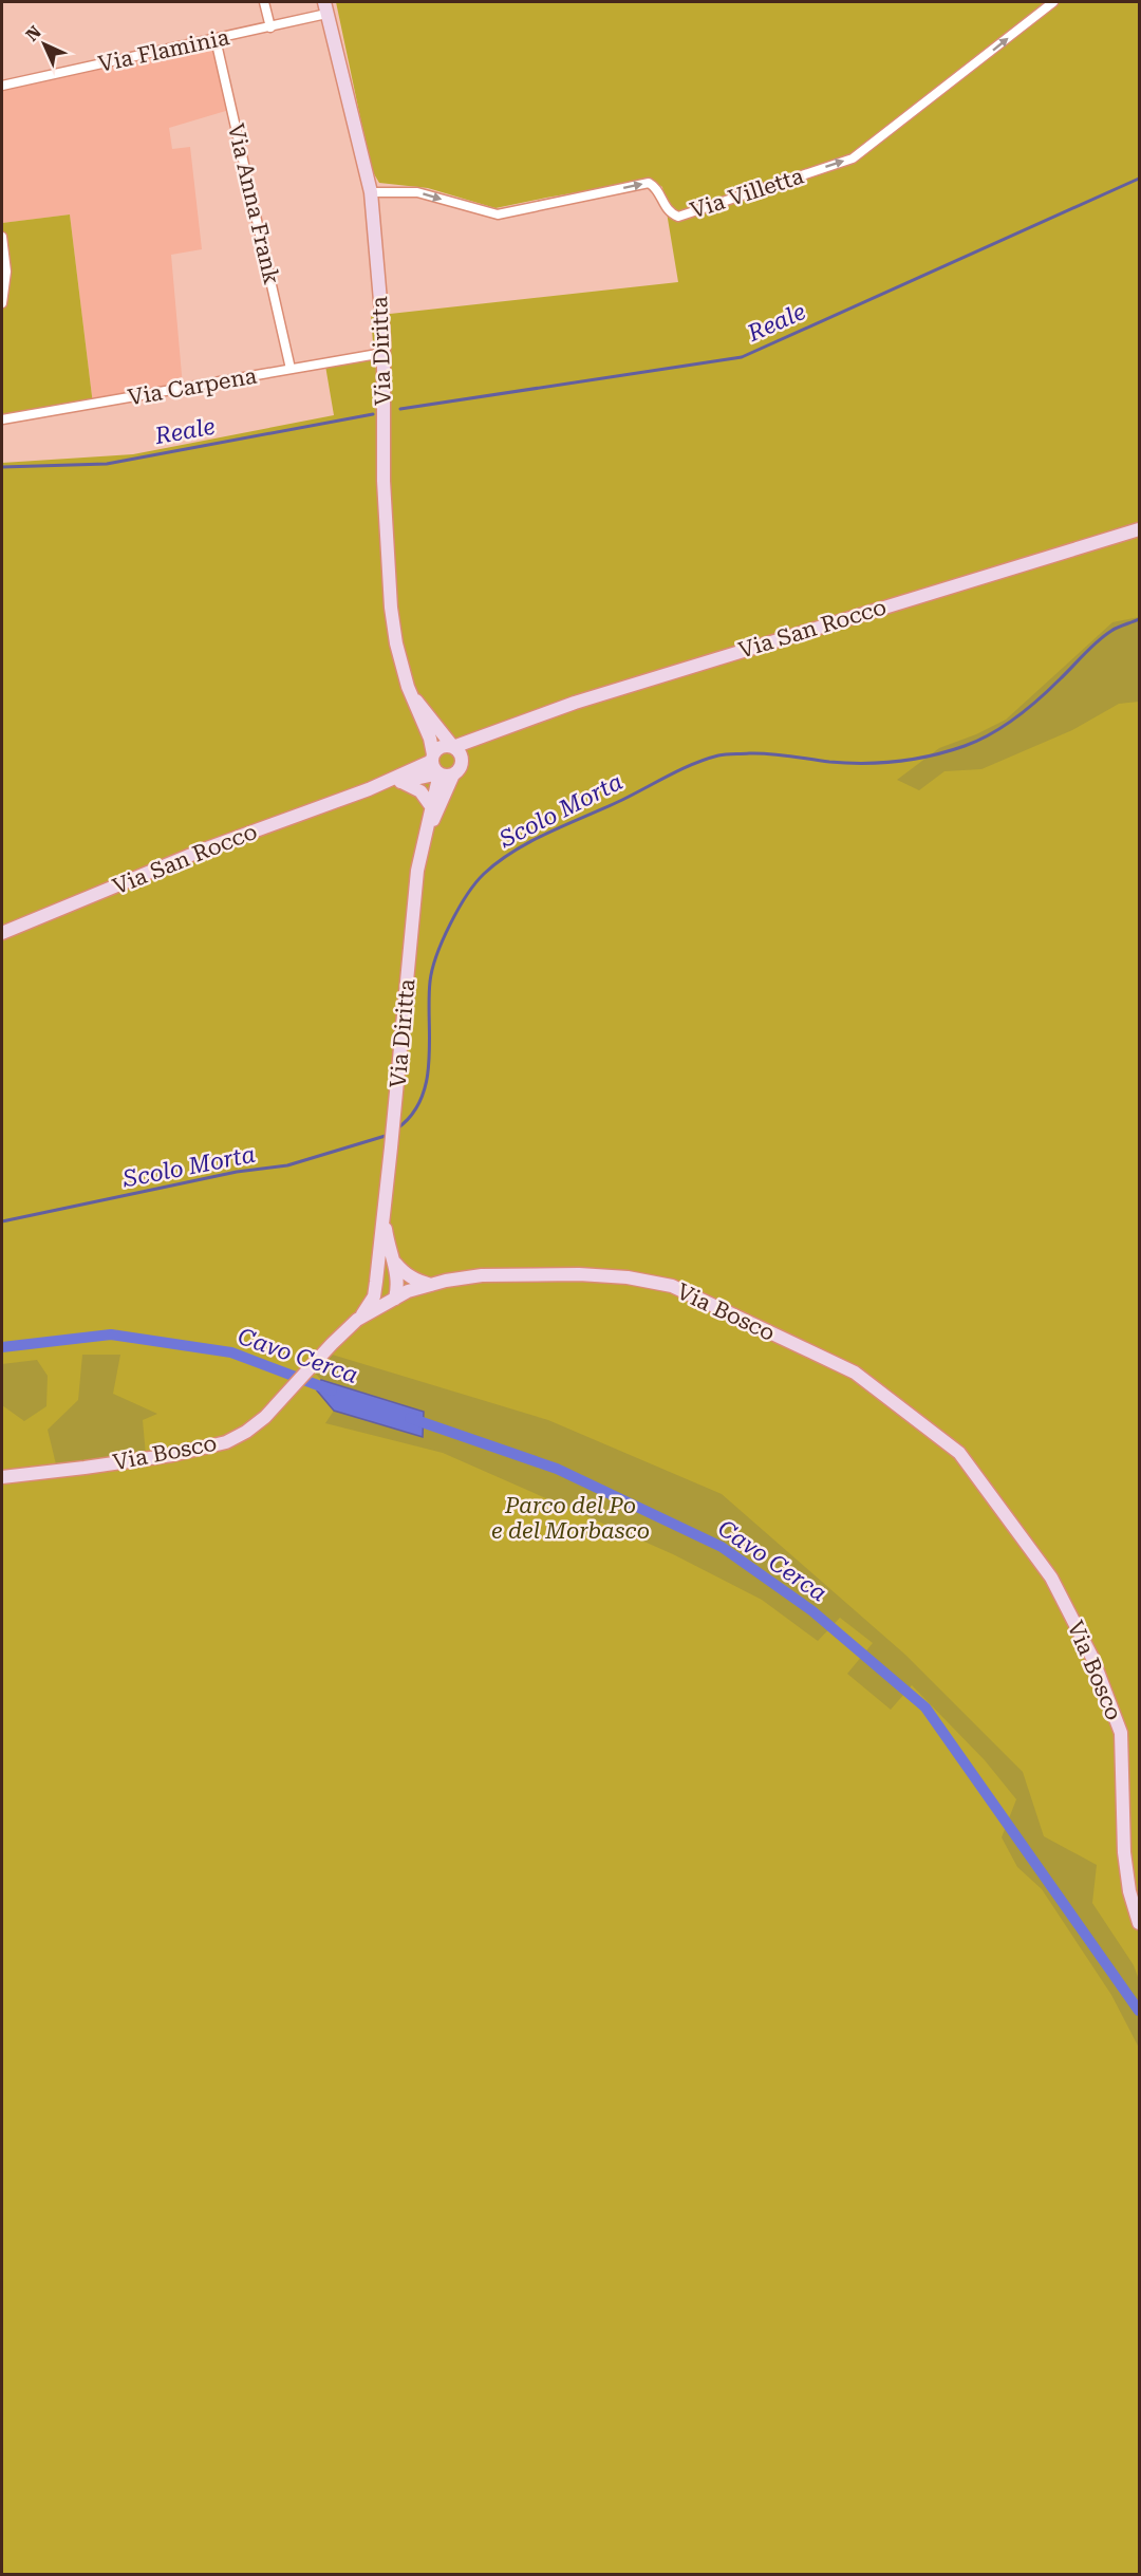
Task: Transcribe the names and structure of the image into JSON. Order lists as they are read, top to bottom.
{
  "streets": {
    "street": [
      "Via Flaminia",
      "Via Villetta",
      "Via Anna Frank",
      "Via Diritta",
      "Via Carpena",
      "Via San Rocco",
      "Via Bosco"
    ]
  },
  "crossings": [
    ["Via Flaminia", "Via Anna Frank"],
    ["Via Flaminia", "Via Diritta"],
    ["Via Villetta", "Via Diritta"],
    ["Via Anna Frank", "Via Carpena"],
    ["Via Diritta", "Via Carpena"],
    ["Via Diritta", "Via San Rocco"],
    ["Via Diritta", "Via Bosco"]
  ],
  "one_way": ["Via Villetta"],
  "water": ["Reale", "Scolo Morta", "Cavo Cerca"],
  "parks": ["Parco del Po e del Morbasco"],
  "north": "top left"
}
